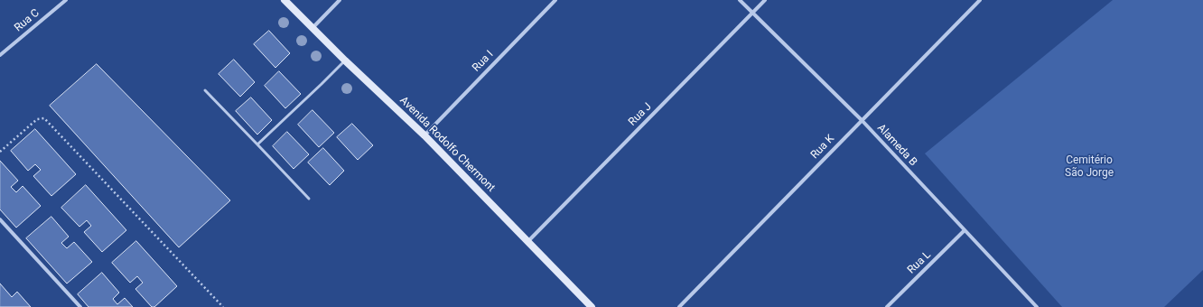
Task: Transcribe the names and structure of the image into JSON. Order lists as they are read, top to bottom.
{
  "streets": {
    "main road": ["Avenida Rodolfo Chermont"],
    "street": [
      "Rua C",
      "Rua I",
      "Rua J",
      "Alameda B",
      "Rua K",
      "Rua L"
    ]
  },
  "crossings": [
    ["Rua I", "Avenida Rodolfo Chermont"],
    ["Rua J", "Avenida Rodolfo Chermont"],
    ["Rua J", "Alameda B"],
    ["Alameda B", "Rua K"],
    ["Alameda B", "Rua L"]
  ],
  "parks": ["Cemitério São Jorge"]
}
